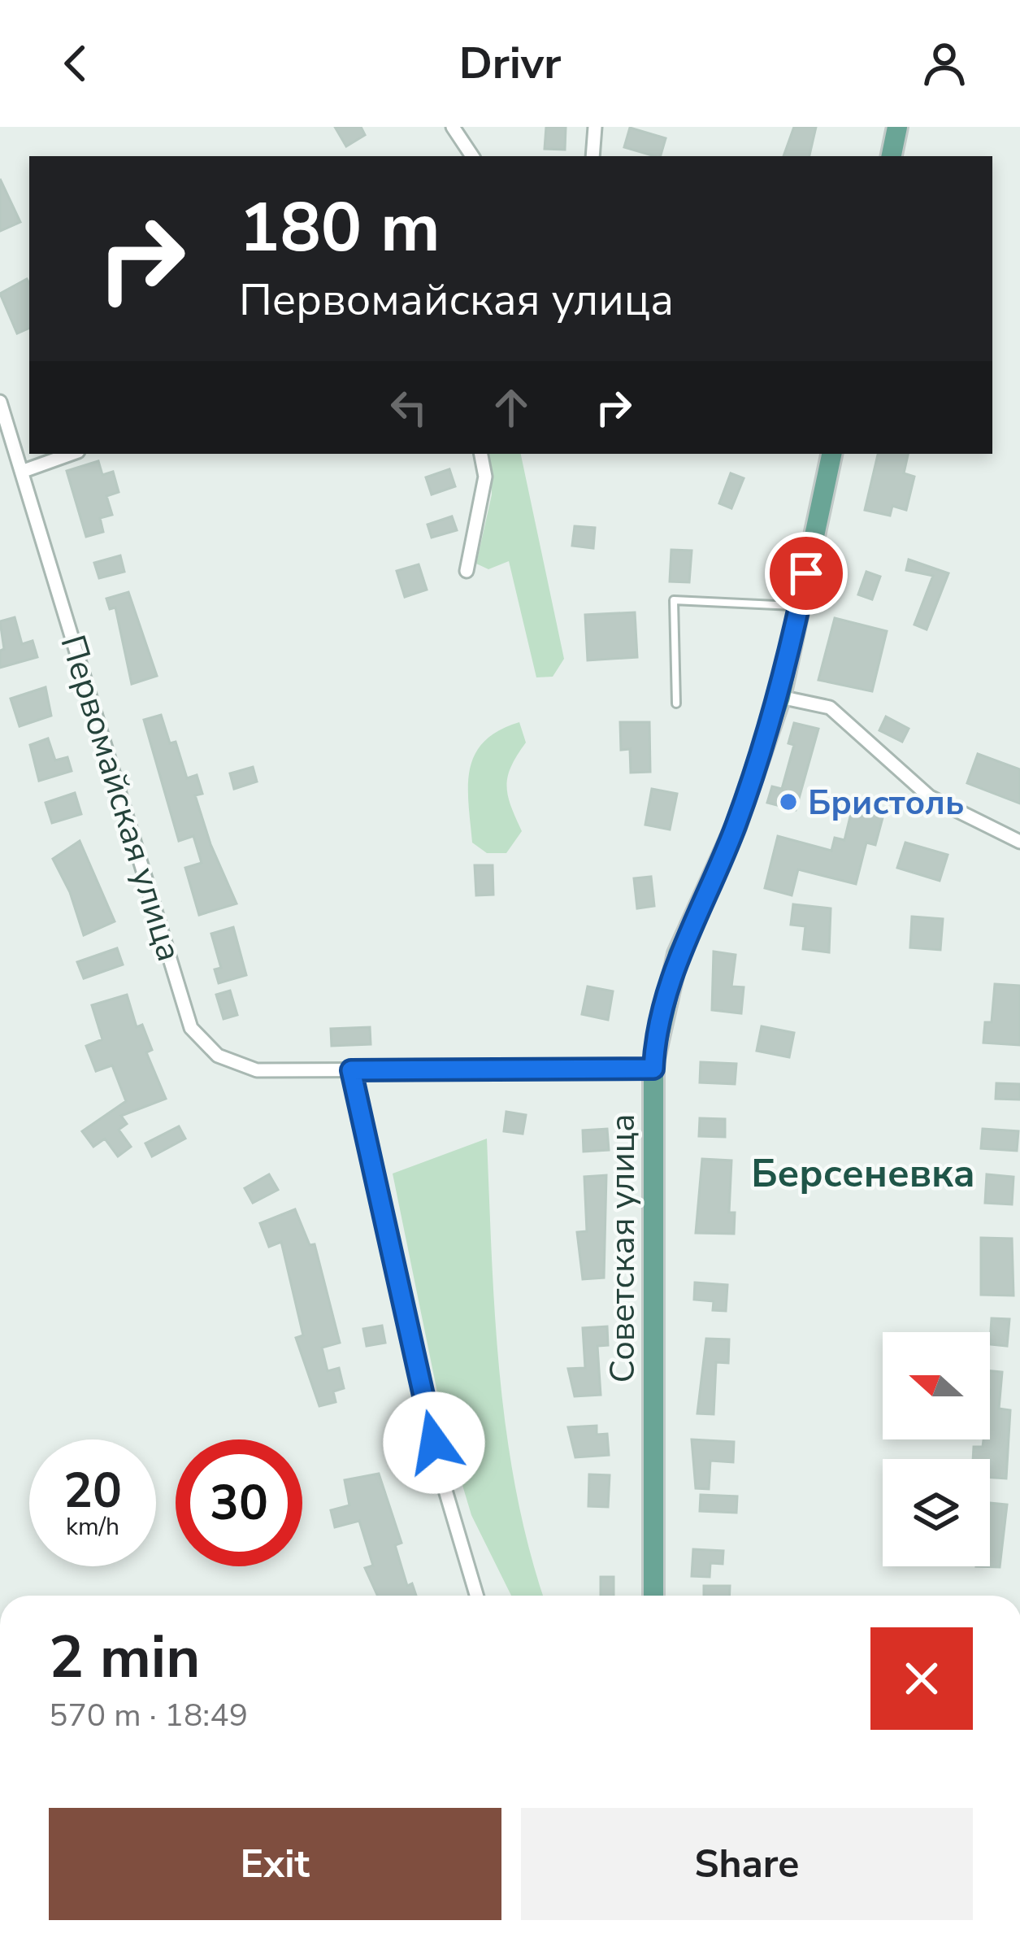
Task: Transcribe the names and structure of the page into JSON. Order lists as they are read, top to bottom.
{
  "streets": {
    "main road": ["Советская улица"],
    "street": ["Первомайская улица"]
  },
  "crossings": [
    ["Первомайская улица", "Советская улица"]
  ],
  "districts": ["Берсеневка"],
  "places": ["Бристоль"],
  "north": "left",
  "page": {
    "header": "Drivr",
    "turn": ["180 m", "Первомайская улица"],
    "speed": "20 km/h",
    "limit": "30",
    "heading": ["2 min", "570 m · 18:49"],
    "buttons": ["Exit", "Share"]
  }
}
